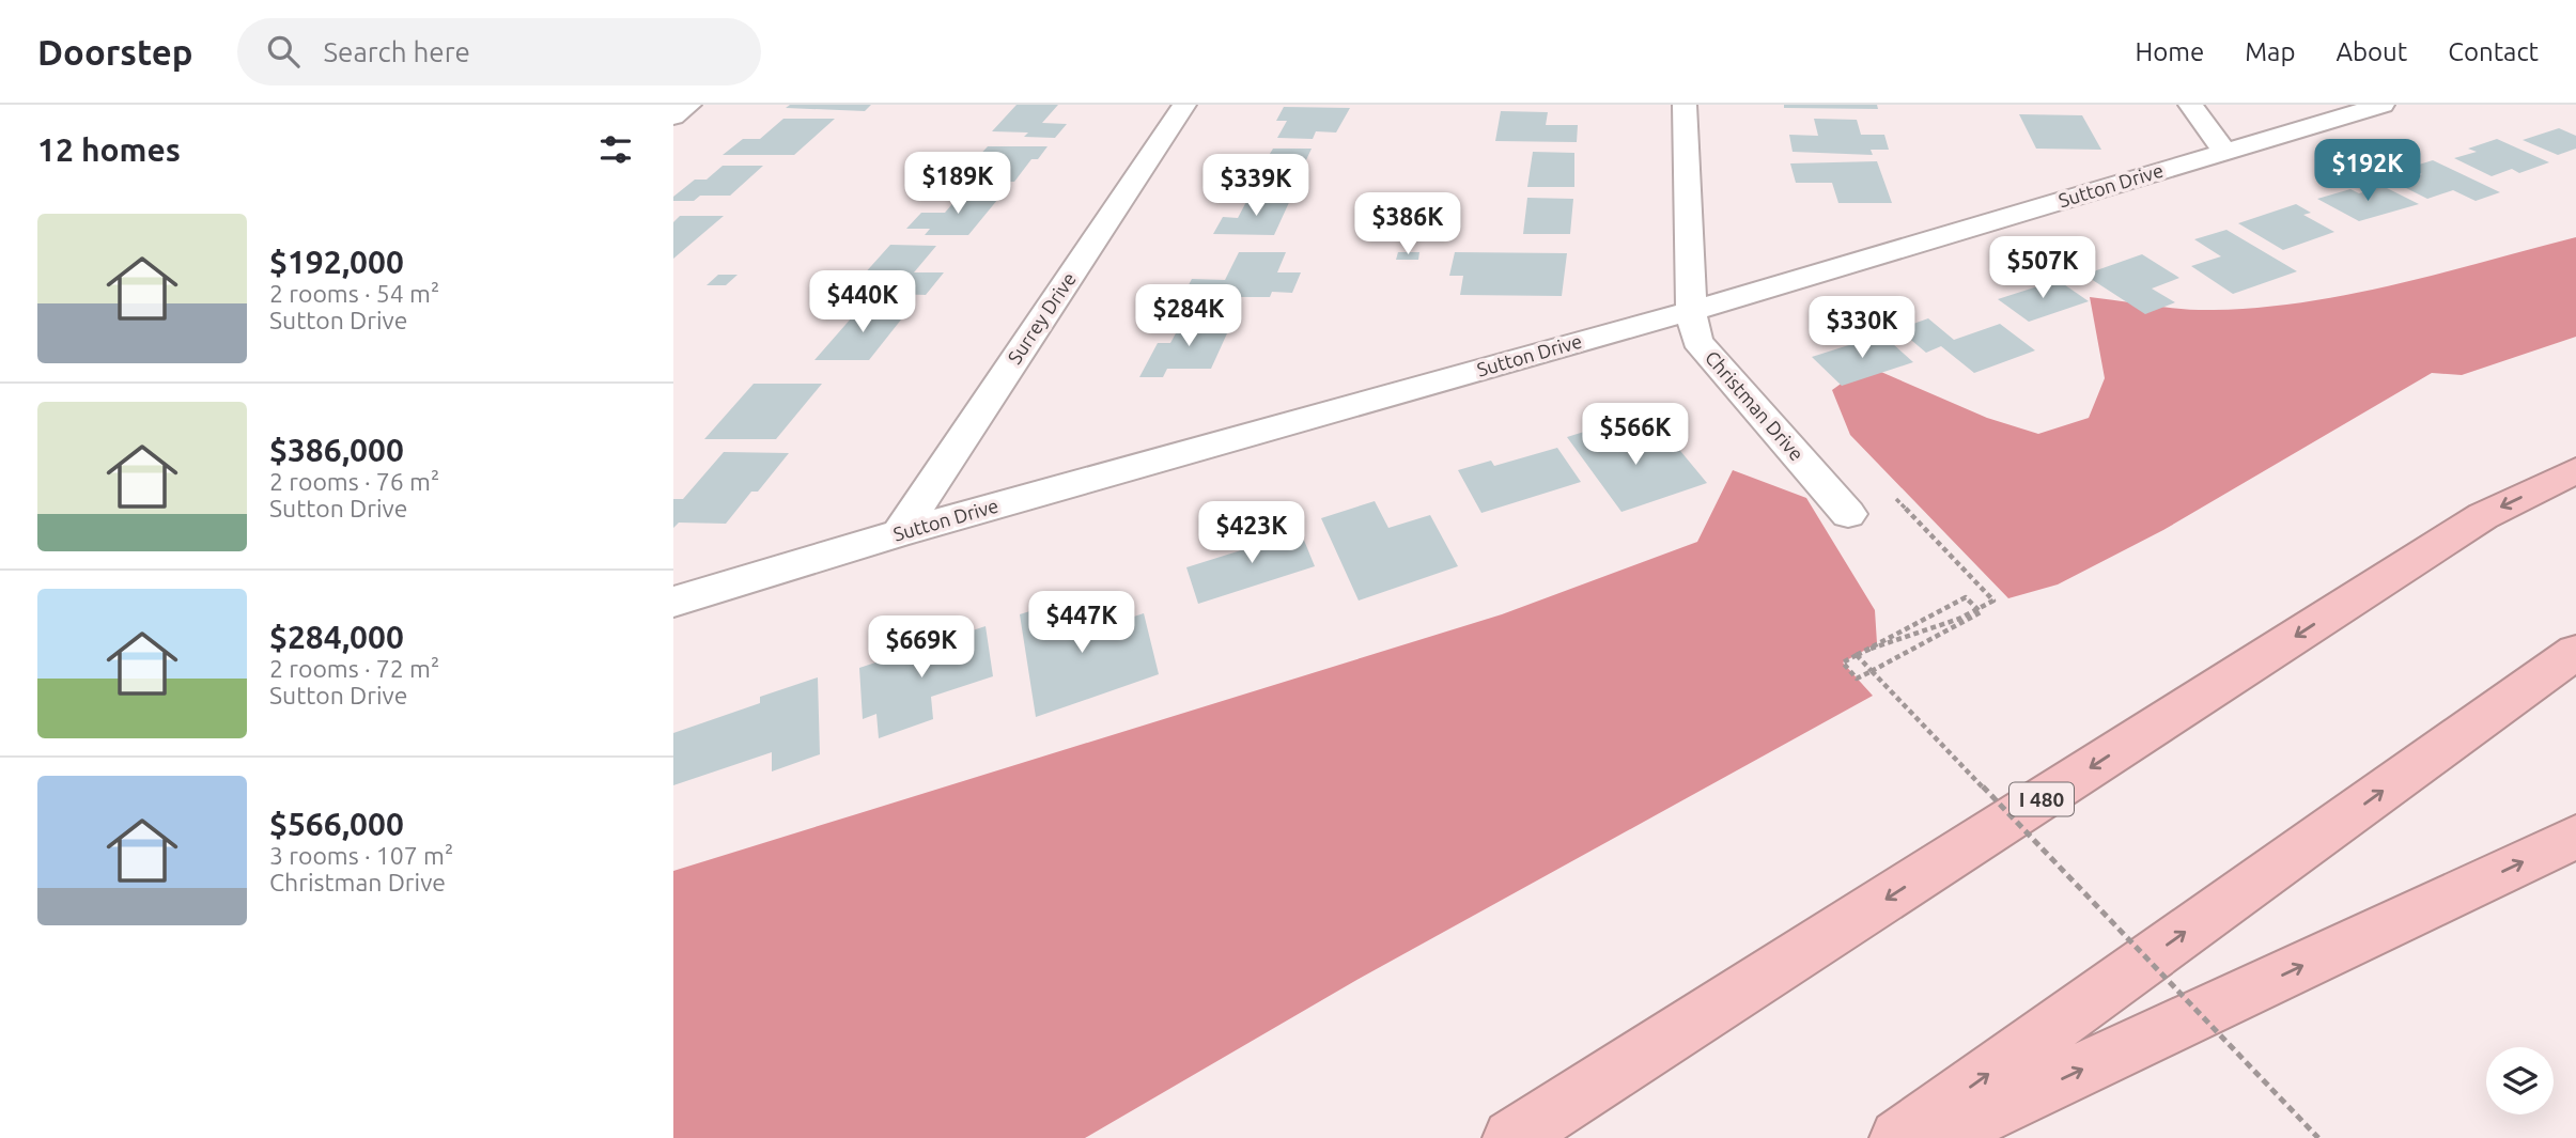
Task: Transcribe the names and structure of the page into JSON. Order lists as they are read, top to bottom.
{
  "streets": {
    "highway": ["I 480"],
    "street": ["Sutton Drive", "Surrey Drive", "Christman Drive"]
  },
  "crossings": [
    ["Sutton Drive", "Surrey Drive"],
    ["Sutton Drive", "Christman Drive"]
  ],
  "page": {
    "header": "Doorstep",
    "search": "Search here",
    "nav": [
      "Home",
      "Map",
      "About",
      "Contact"
    ],
    "heading": "12 homes",
    "price": [
      "$192K",
      "$189K",
      "$339K",
      "$386K",
      "$507K",
      "$440K",
      "$284K",
      "$330K",
      "$566K",
      "$423K",
      "$447K",
      "$669K"
    ],
    "list": [
      {
        "name": "$192,000",
        "note": "2 rooms · 54 m² · Sutton Drive"
      },
      {
        "name": "$386,000",
        "note": "2 rooms · 76 m² · Sutton Drive"
      },
      {
        "name": "$284,000",
        "note": "2 rooms · 72 m² · Sutton Drive"
      },
      {
        "name": "$566,000",
        "note": "3 rooms · 107 m² · Christman Drive"
      }
    ]
  }
}
